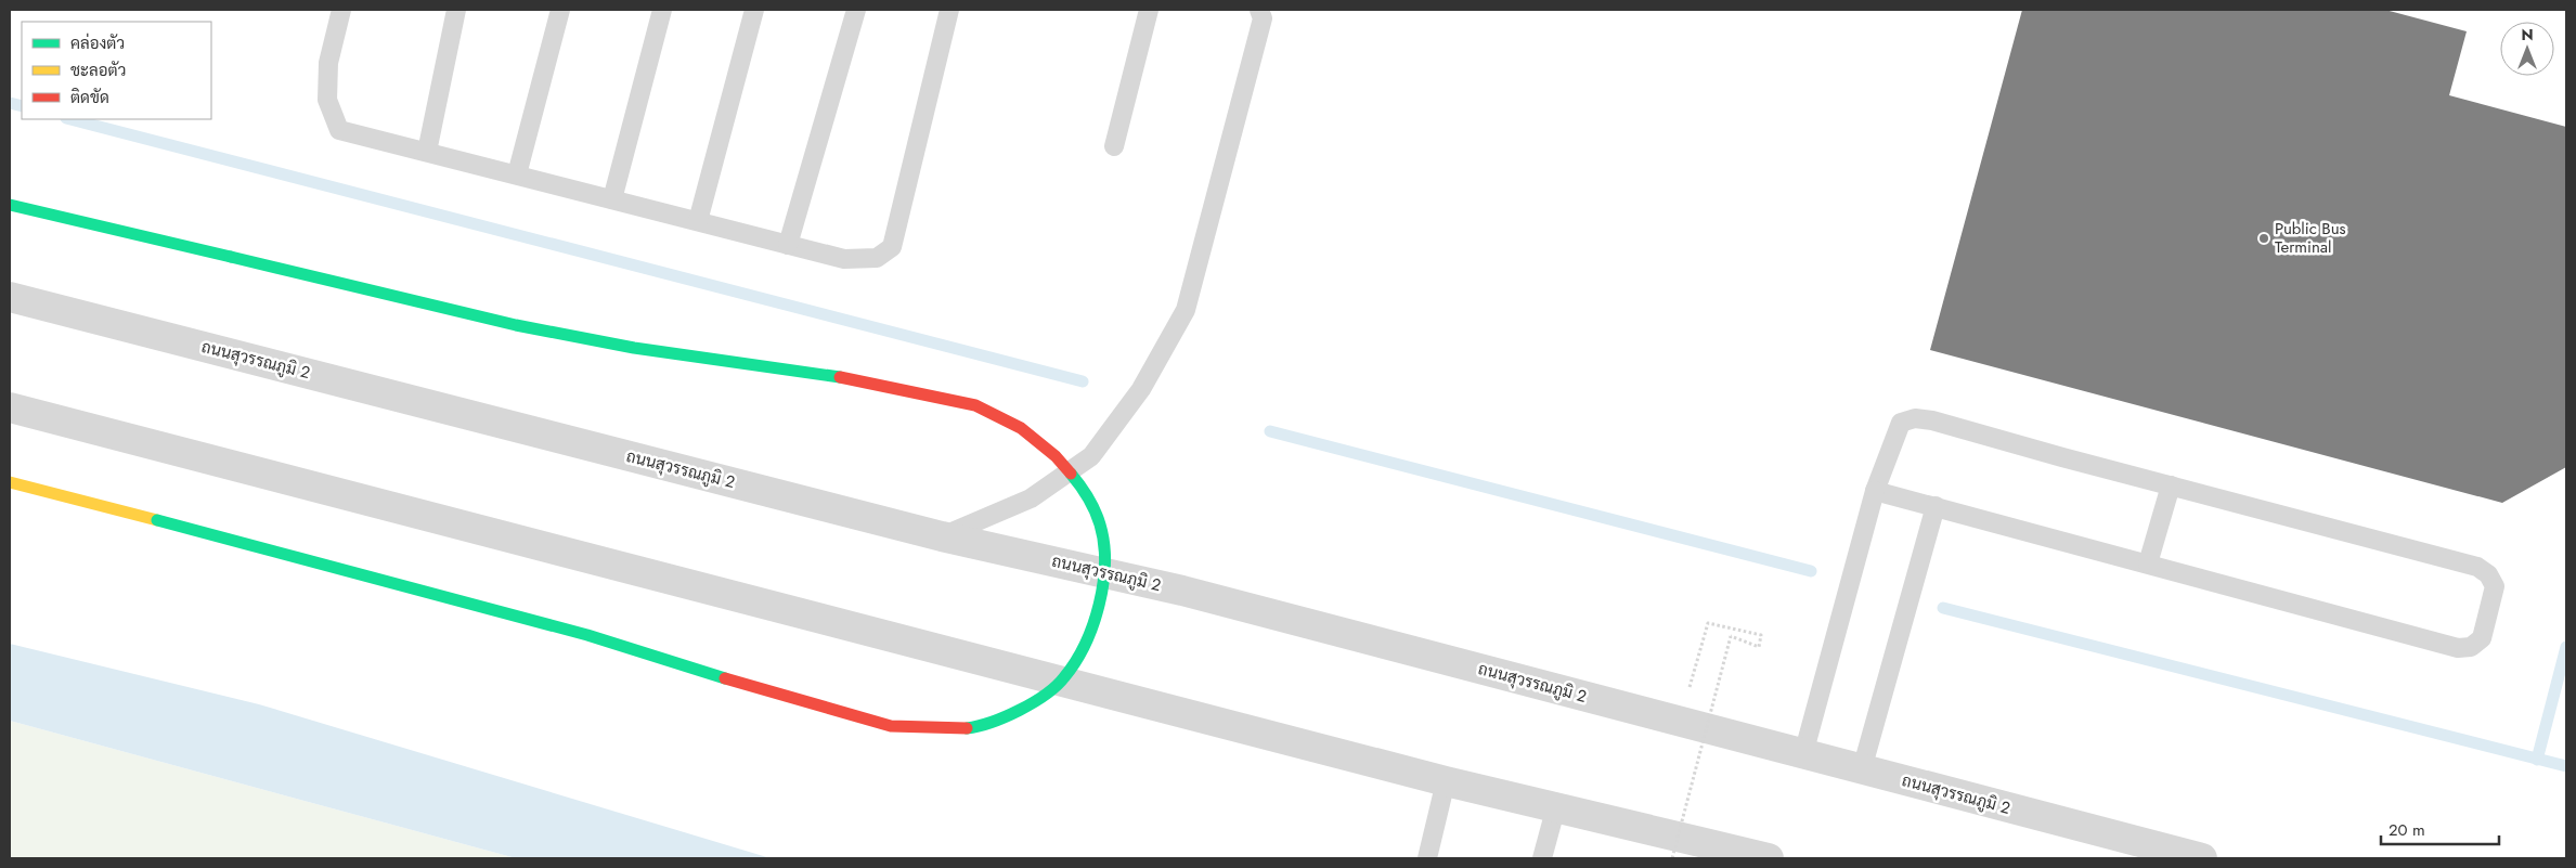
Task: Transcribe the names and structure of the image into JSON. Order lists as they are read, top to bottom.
{
  "streets": {
    "street": ["ถนนสุวรรณภูมิ 2"]
  },
  "places": ["Public Bus Terminal"],
  "legend": ["คล่องตัว", "ชะลอตัว", "ติดขัด"],
  "scale_bar": "20 m",
  "north": "top"
}
